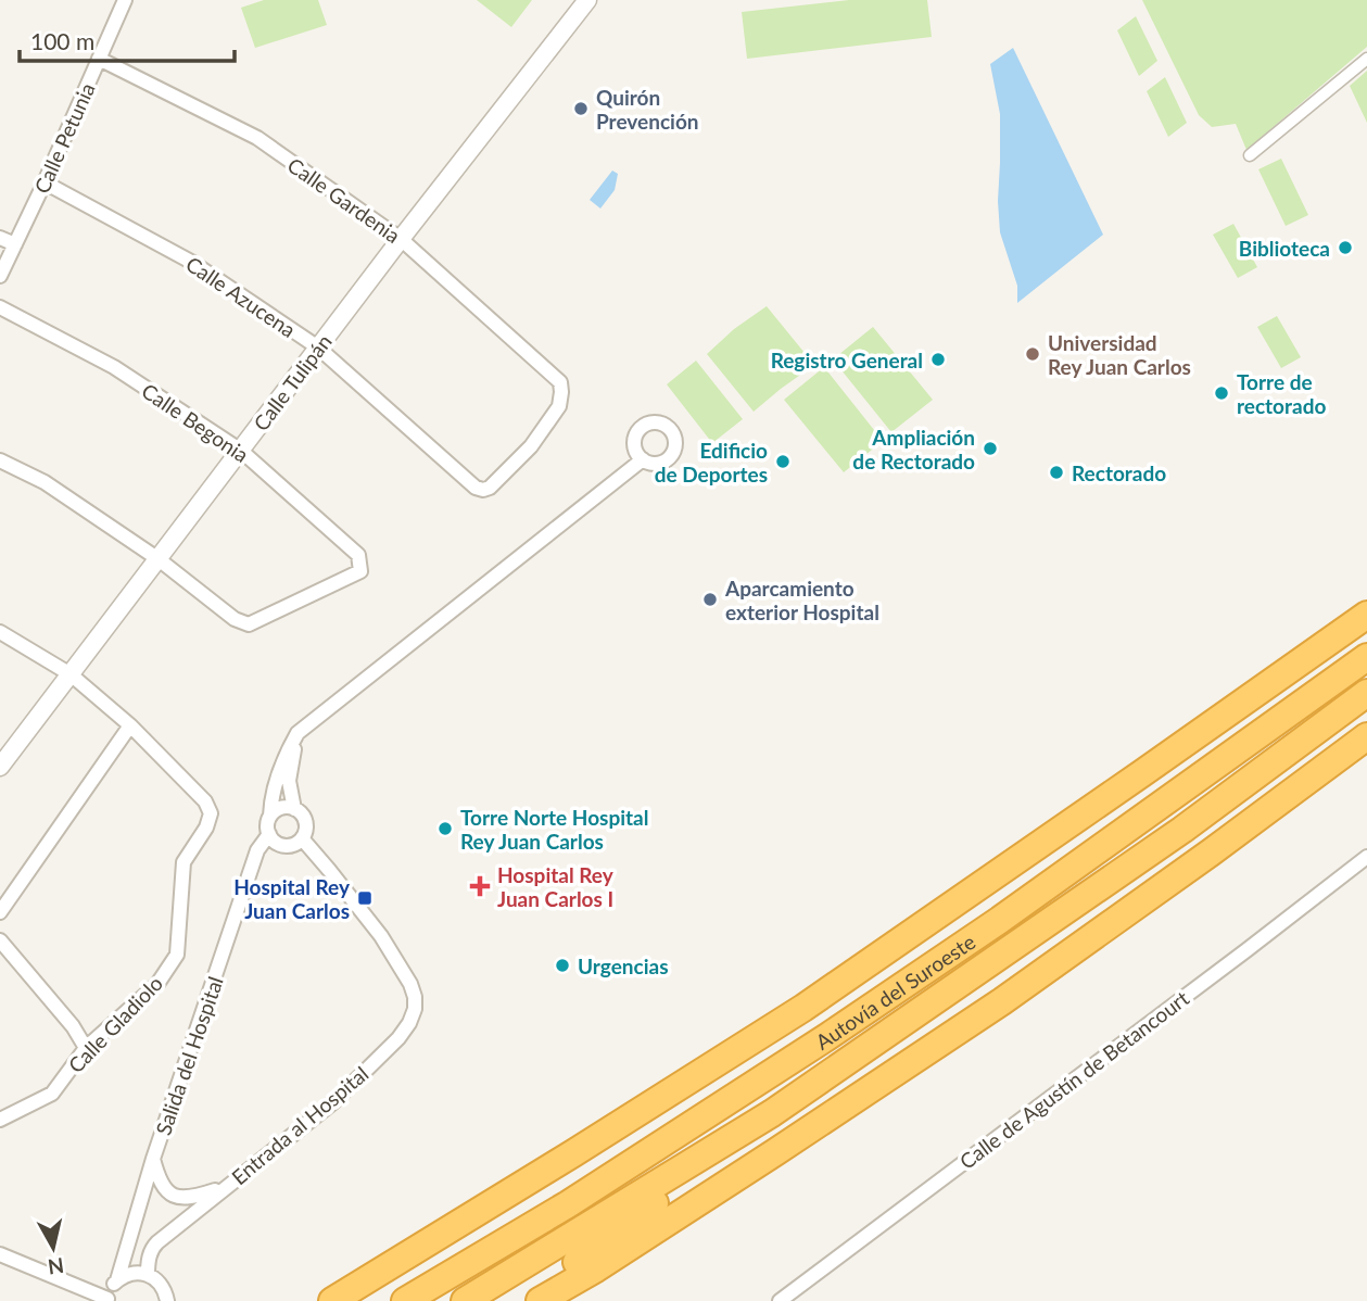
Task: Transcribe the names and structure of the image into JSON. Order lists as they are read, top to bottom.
{
  "streets": {
    "highway": ["Autovía del Suroeste"],
    "street": [
      "Calle Petunia",
      "Calle Gardenia",
      "Calle Azucena",
      "Calle Tulipán",
      "Calle Begonia",
      "Calle Gladiolo",
      "Salida del Hospital",
      "Calle de Agustín de Betancourt",
      "Entrada al Hospital"
    ]
  },
  "crossings": [
    ["Calle Petunia", "Calle Gardenia"],
    ["Calle Petunia", "Calle Azucena"],
    ["Calle Gardenia", "Calle Azucena"],
    ["Calle Gardenia", "Calle Tulipán"],
    ["Calle Azucena", "Calle Tulipán"],
    ["Calle Tulipán", "Calle Begonia"],
    ["Salida del Hospital", "Entrada al Hospital"]
  ],
  "places": {
    "other": [
      "Quirón Prevención",
      "Biblioteca",
      "Universidad Rey Juan Carlos",
      "Registro General",
      "Torre de rectorado",
      "Ampliación de Rectorado",
      "Edificio de Deportes",
      "Rectorado",
      "Aparcamiento exterior Hospital",
      "Torre Norte Hospital Rey Juan Carlos",
      "Urgencias"
    ],
    "health": ["Hospital Rey Juan Carlos I"],
    "transit": ["Hospital Rey Juan Carlos"]
  },
  "scale_bar": "100 m",
  "north": "bottom"
}
